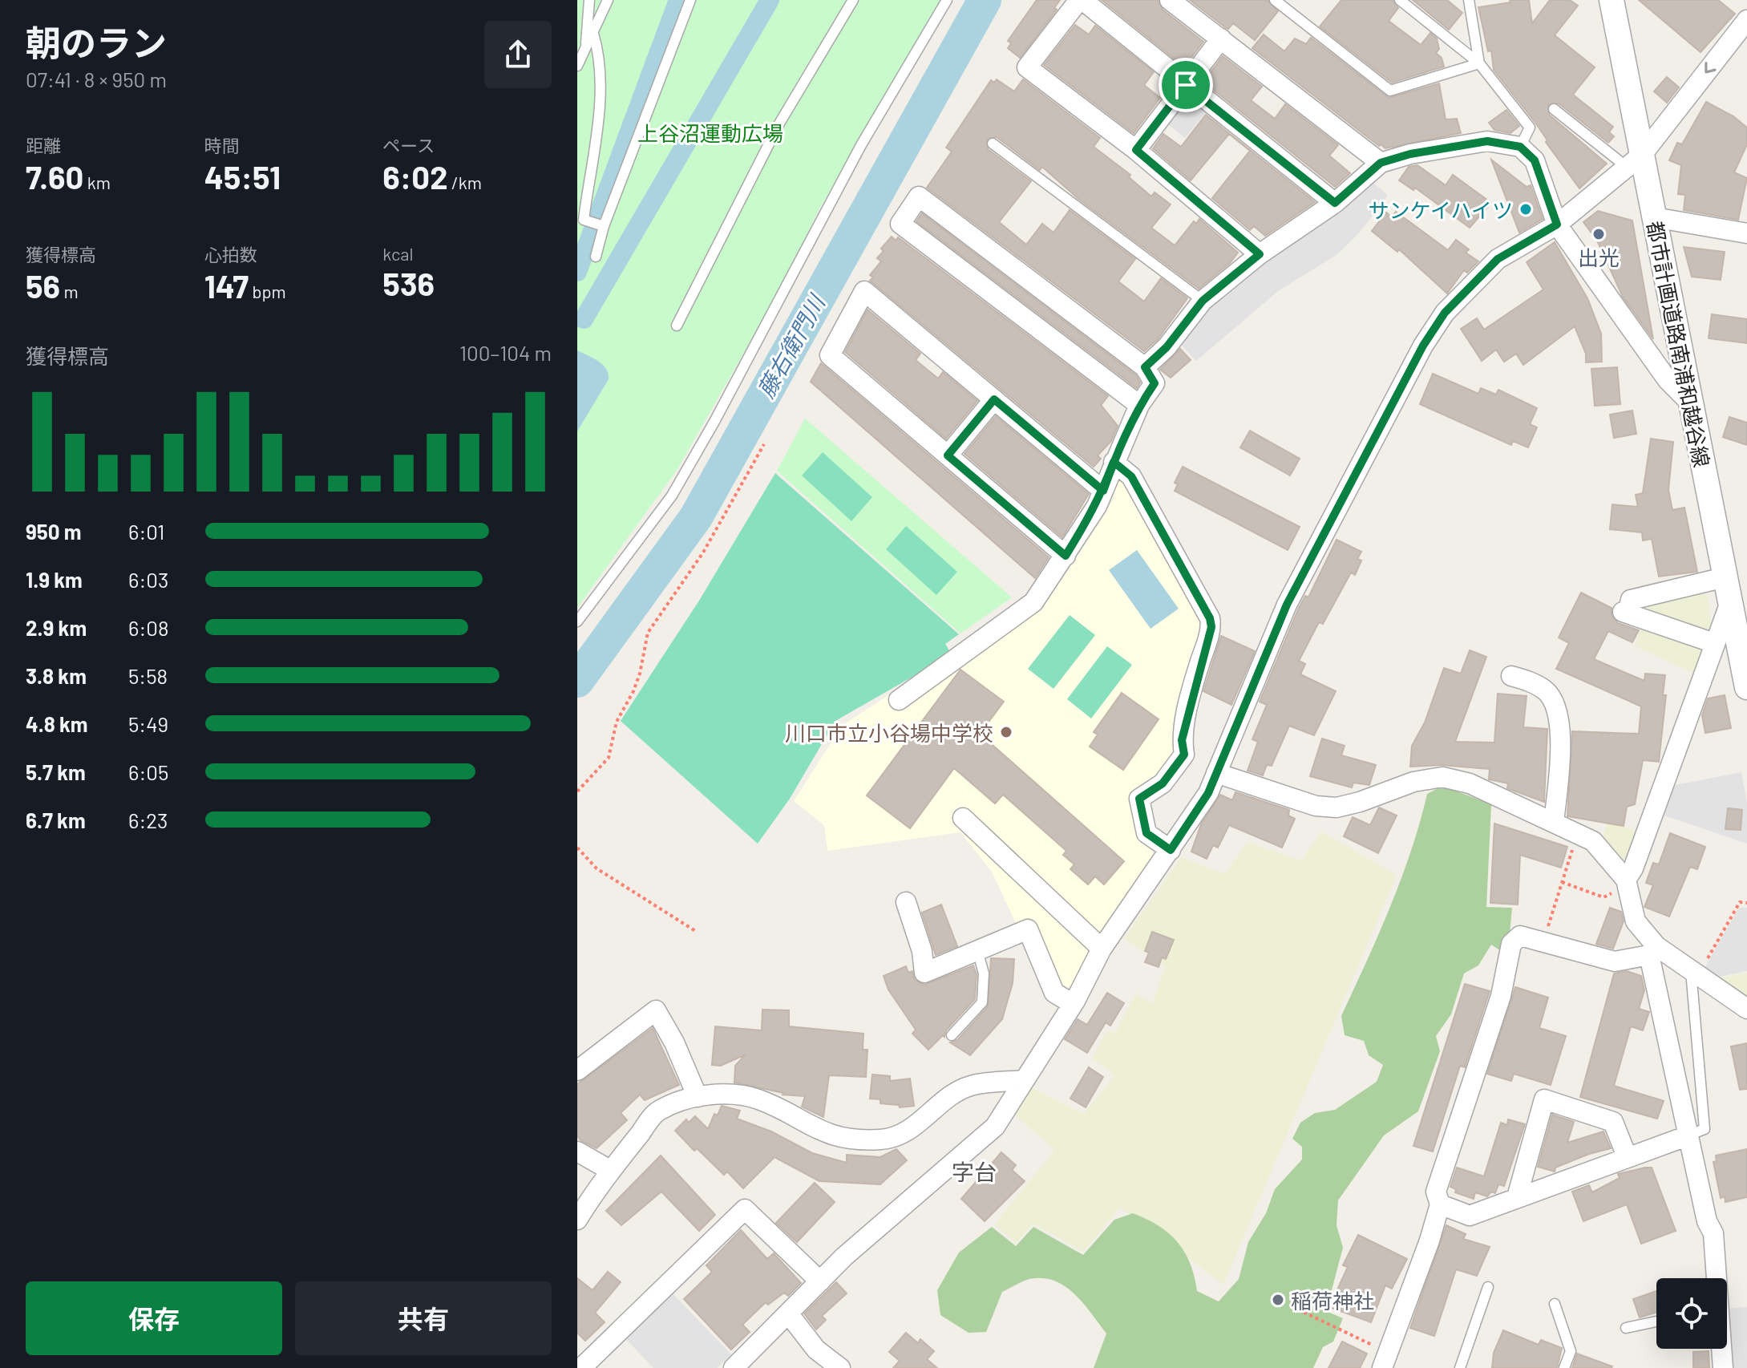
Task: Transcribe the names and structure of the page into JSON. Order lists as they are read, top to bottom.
{
  "streets": {
    "street": ["都市計画道路南浦和越谷線"]
  },
  "districts": ["字台"],
  "water": ["藤右衛門川"],
  "parks": ["上谷沼運動広場"],
  "places": [
    "サンケイハイツ",
    "出光",
    "川口市立小谷場中学校",
    "稲荷神社"
  ],
  "page": {
    "heading": ["朝のラン", "07:41 · 8 × 950 m"],
    "stats": [
      ["距離", "7.60 km"],
      ["時間", "45:51"],
      ["ペース", "6:02 /km"],
      ["獲得標高", "56 m"],
      ["心拍数", "147 bpm"],
      ["kcal", "536"]
    ],
    "chart": ["獲得標高", "100–104 m"],
    "list": [
      {
        "name": "950 m",
        "note": "6:01"
      },
      {
        "name": "1.9 km",
        "note": "6:03"
      },
      {
        "name": "2.9 km",
        "note": "6:08"
      },
      {
        "name": "3.8 km",
        "note": "5:58"
      },
      {
        "name": "4.8 km",
        "note": "5:49"
      },
      {
        "name": "5.7 km",
        "note": "6:05"
      },
      {
        "name": "6.7 km",
        "note": "6:23"
      }
    ],
    "buttons": ["保存", "共有"]
  }
}
